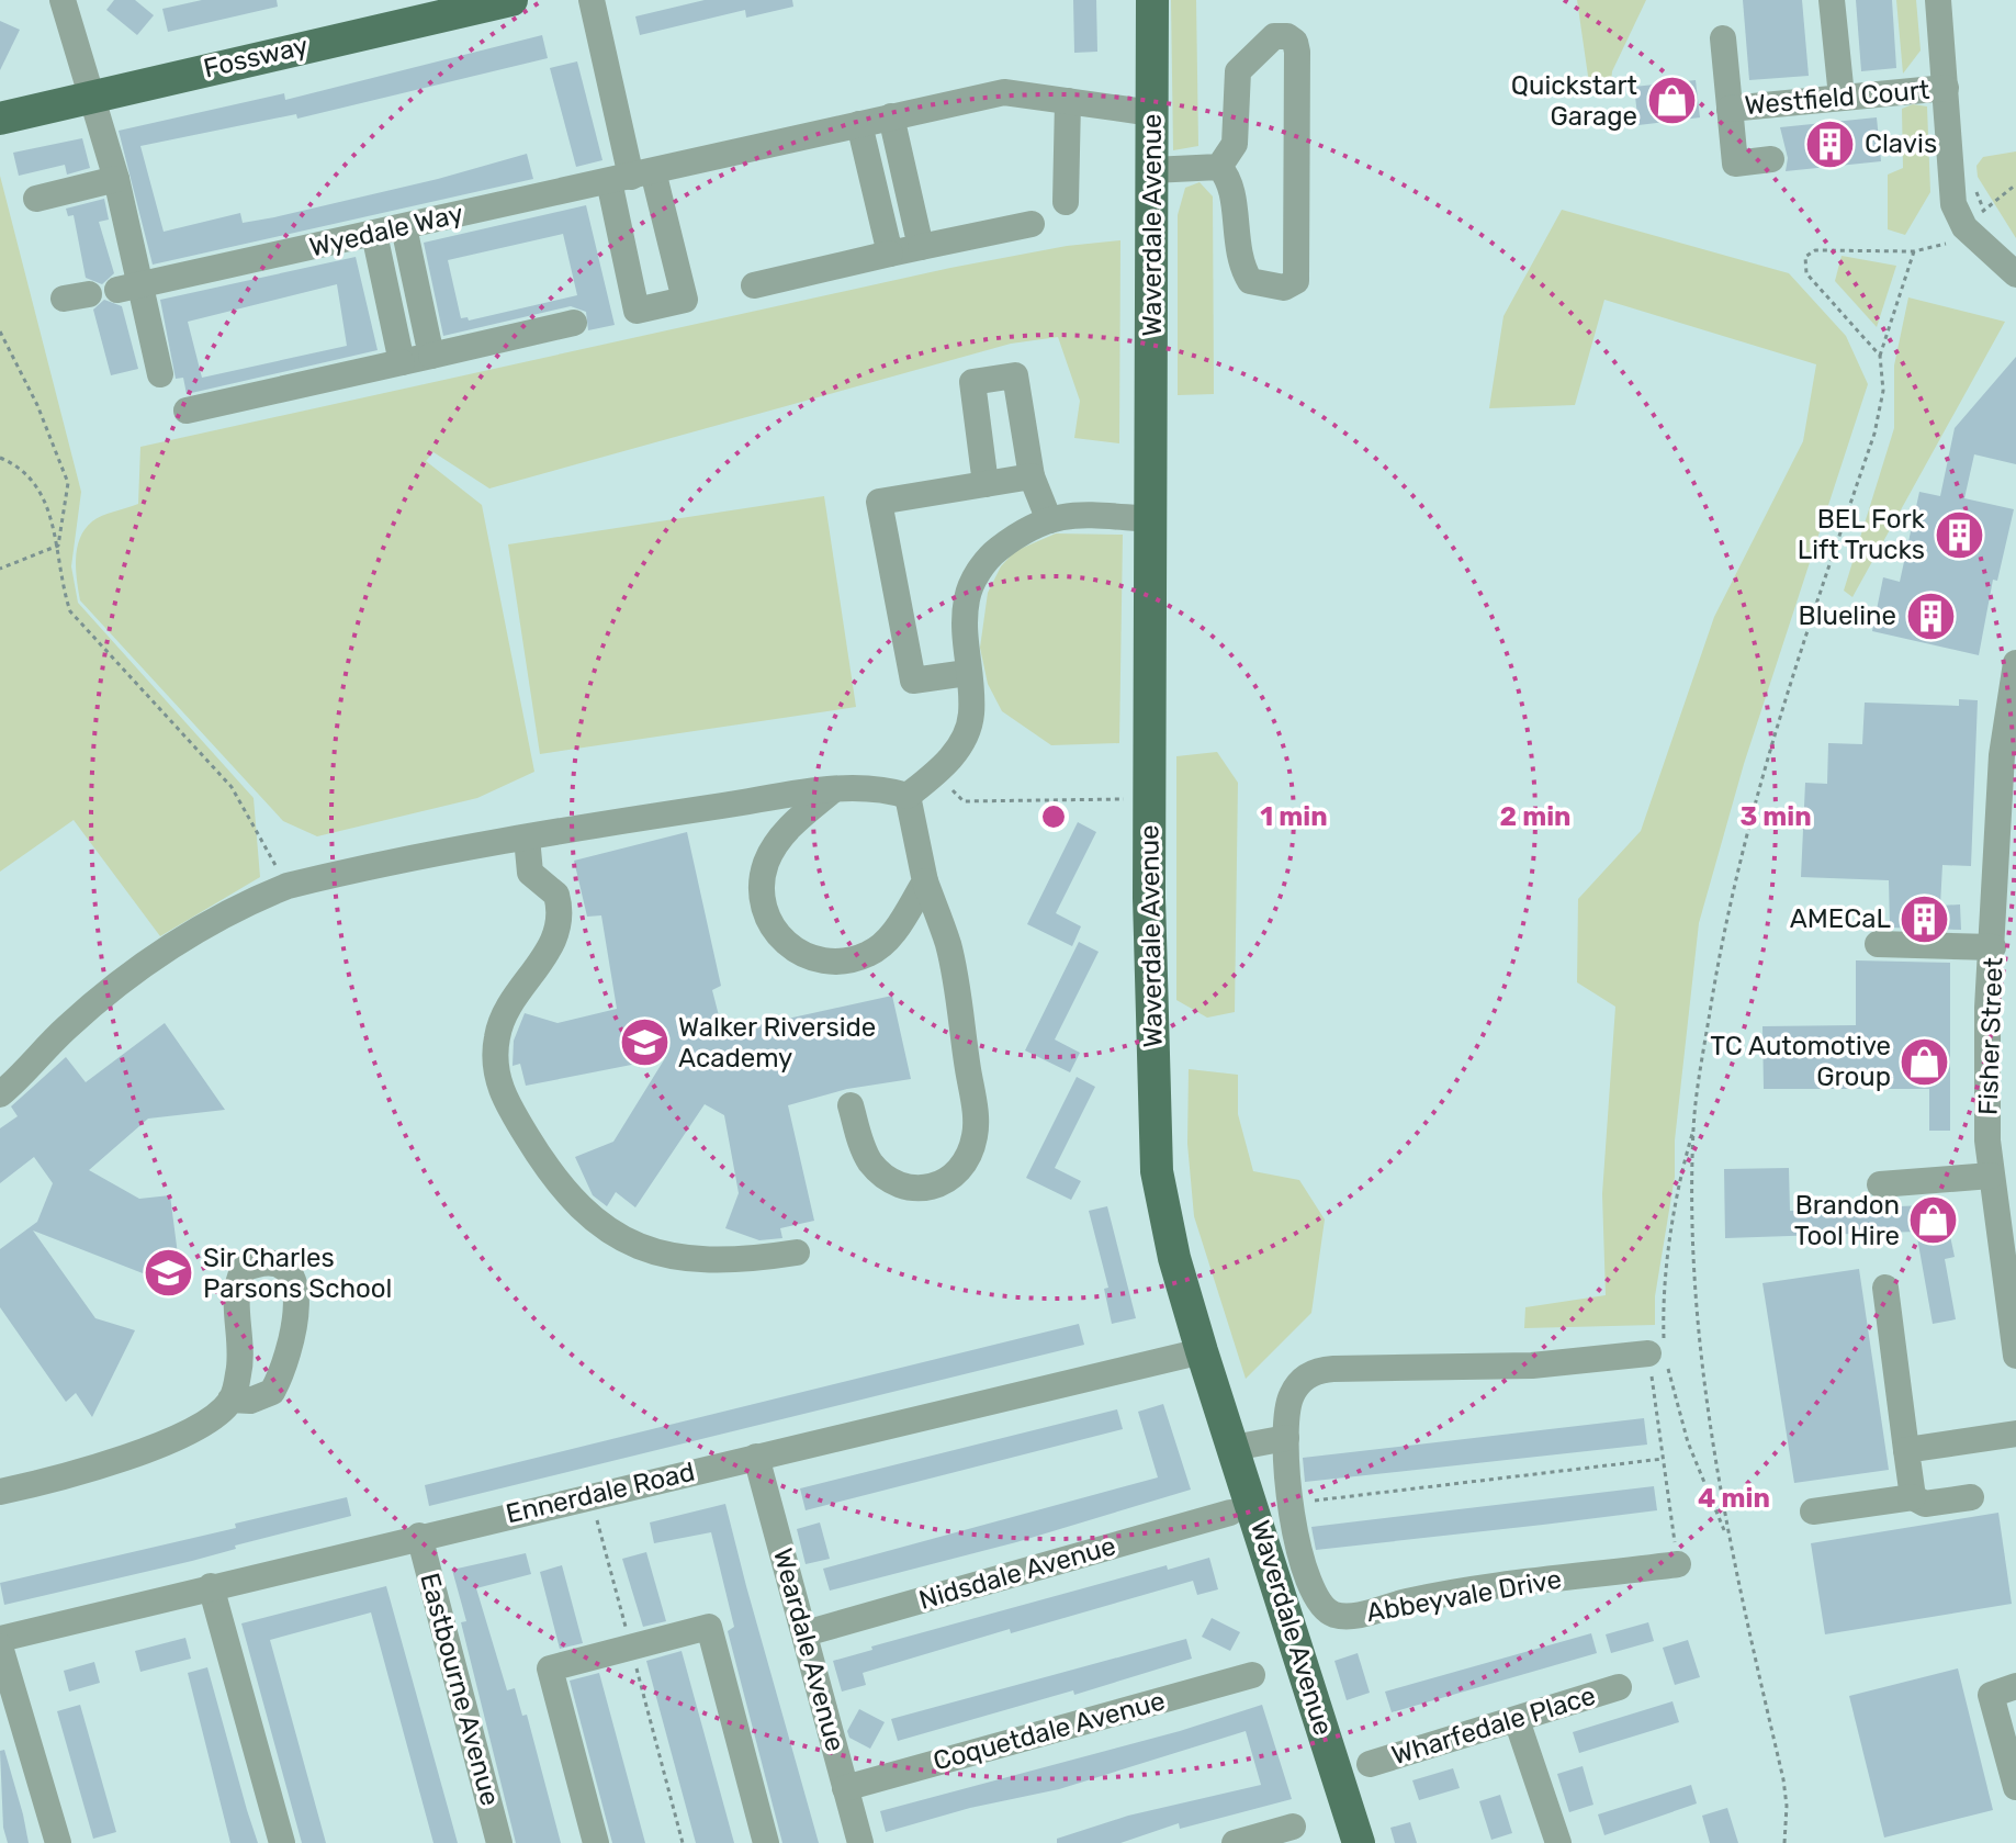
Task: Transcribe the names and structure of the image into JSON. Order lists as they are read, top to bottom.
{
  "streets": {
    "main road": ["Fossway", "Waverdale Avenue"],
    "street": [
      "Westfield Court",
      "Wyedale Way",
      "Fisher Street",
      "Ennerdale Road",
      "Nidsdale Avenue",
      "Abbeyvale Drive",
      "Weardale Avenue",
      "Eastbourne Avenue",
      "Wharfedale Place",
      "Coquetdale Avenue"
    ]
  },
  "crossings": [
    ["Waverdale Avenue", "Wyedale Way"],
    ["Waverdale Avenue", "Ennerdale Road"],
    ["Ennerdale Road", "Weardale Avenue"],
    ["Ennerdale Road", "Eastbourne Avenue"],
    ["Nidsdale Avenue", "Weardale Avenue"],
    ["Weardale Avenue", "Coquetdale Avenue"]
  ],
  "places": {
    "shop": ["Quickstart Garage", "TC Automotive Group", "Brandon Tool Hire"],
    "building": [
      "Clavis",
      "BEL Fork Lift Trucks",
      "Blueline",
      "AMECaL"
    ],
    "school or university": ["Walker Riverside Academy", "Sir Charles Parsons School"]
  },
  "rings": [
    "1 min",
    "2 min",
    "3 min",
    "4 min"
  ]
}
